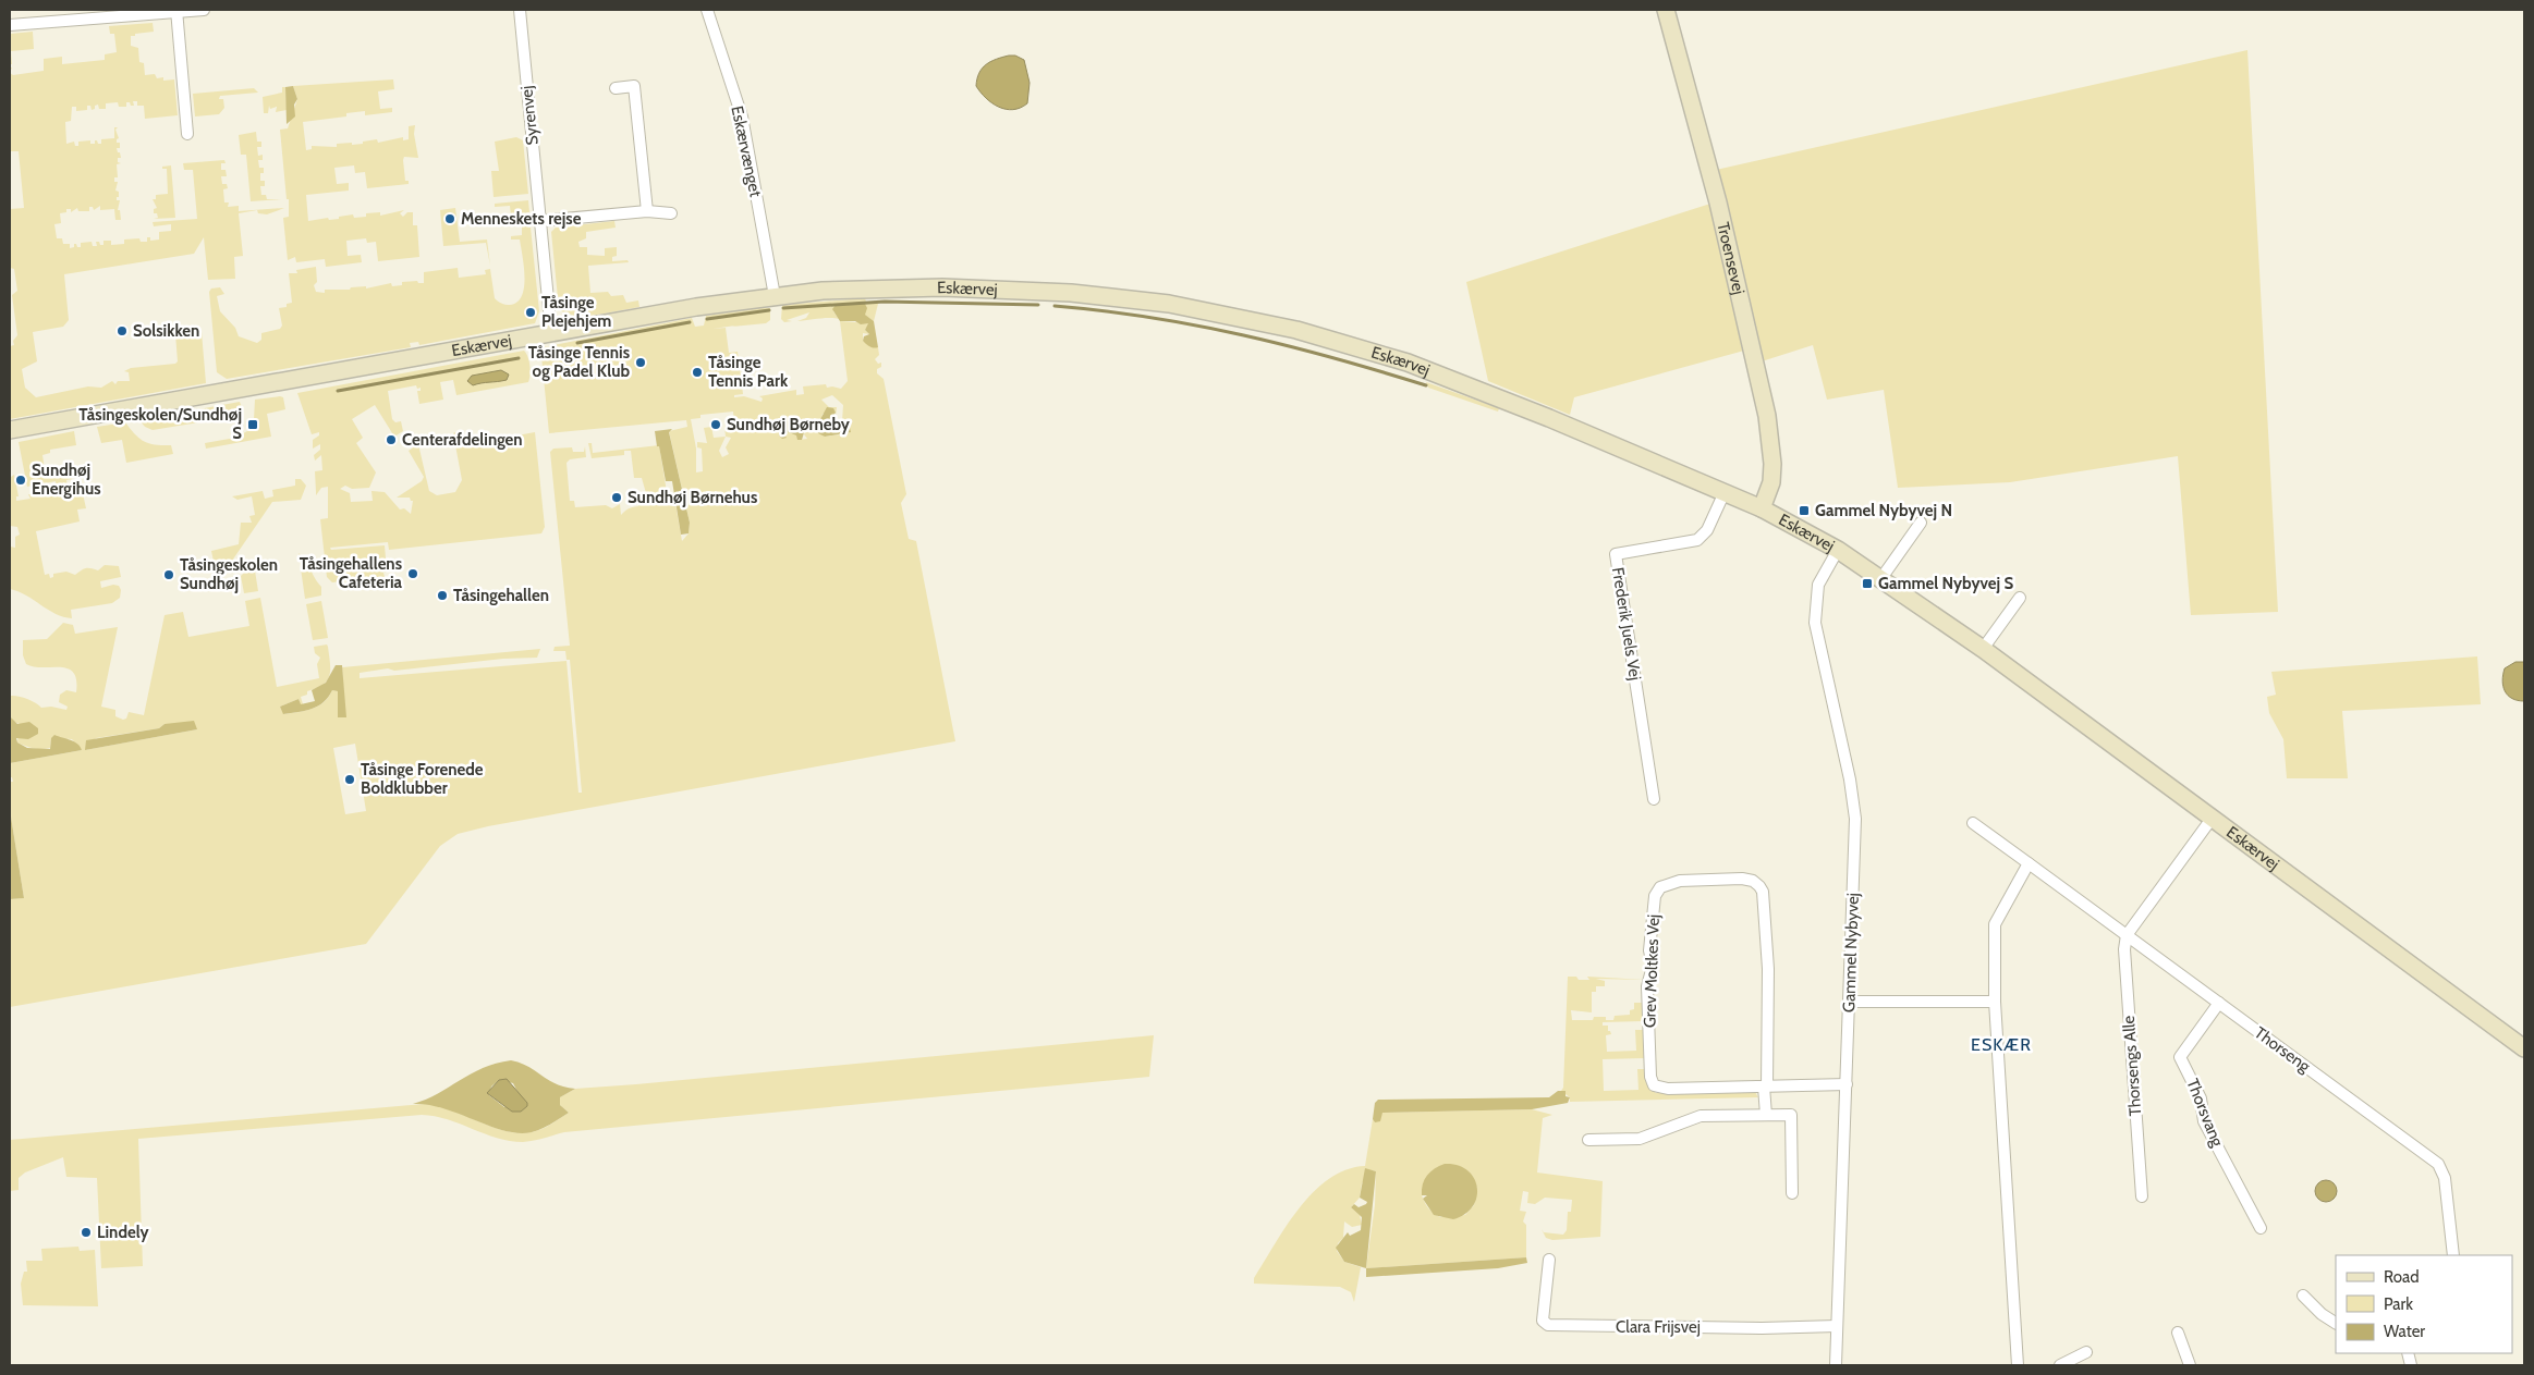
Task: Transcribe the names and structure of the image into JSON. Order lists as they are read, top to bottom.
{
  "streets": {
    "street": [
      "Syrenvej",
      "Eskærvænget",
      "Troensevej",
      "Eskærvej",
      "Frederik Juels Vej",
      "Gammel Nybyvej",
      "Grev Moltkes Vej",
      "Thorseng",
      "Thorsengs Alle",
      "Thorsvang",
      "Clara Frijsvej"
    ]
  },
  "crossings": [
    ["Syrenvej", "Eskærvej"],
    ["Eskærvænget", "Eskærvej"],
    ["Troensevej", "Eskærvej"],
    ["Eskærvej", "Frederik Juels Vej"],
    ["Eskærvej", "Gammel Nybyvej"],
    ["Gammel Nybyvej", "Grev Moltkes Vej"],
    ["Gammel Nybyvej", "Clara Frijsvej"],
    ["Thorseng", "Thorsengs Alle"],
    ["Thorseng", "Thorsvang"]
  ],
  "districts": ["ESKÆR"],
  "places": {
    "other": [
      "Menneskets rejse",
      "Tåsinge Plejehjem",
      "Solsikken",
      "Tåsinge Tennis og Padel Klub",
      "Tåsinge Tennis Park",
      "Sundhøj Børneby",
      "Centerafdelingen",
      "Sundhøj Energihus",
      "Sundhøj Børnehus",
      "Tåsingehallens Cafeteria",
      "Tåsingeskolen Sundhøj",
      "Tåsingehallen",
      "Tåsinge Forenede Boldklubber",
      "Lindely"
    ],
    "transit": ["Tåsingeskolen/Sundhøj S", "Gammel Nybyvej N", "Gammel Nybyvej S"]
  },
  "legend": ["Road", "Park", "Water"]
}
